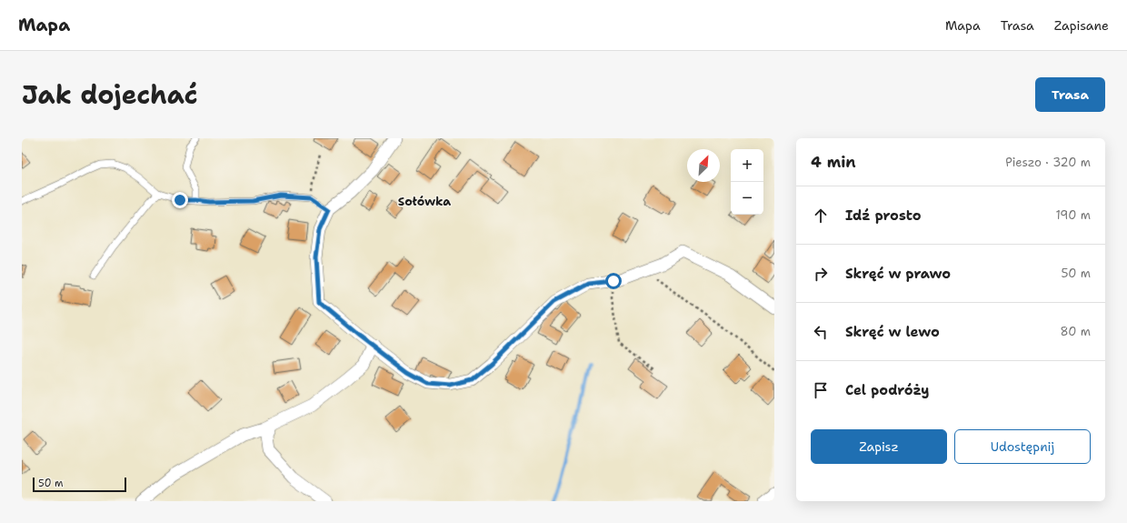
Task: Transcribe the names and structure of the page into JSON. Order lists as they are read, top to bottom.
{
  "districts": ["Sołówka"],
  "scale_bar": "50 m",
  "north": "top right",
  "page": {
    "header": "Mapa",
    "nav": ["Mapa", "Trasa", "Zapisane"],
    "title": "Jak dojechać",
    "buttons": [
      "Trasa",
      ["Zapisz", "Udostępnij"]
    ],
    "heading": ["4 min", "Pieszo · 320 m"],
    "map_buttons": ["+", "−"],
    "list": [
      ["Idź prosto", "190 m"],
      ["Skręć w prawo", "50 m"],
      ["Skręć w lewo", "80 m"],
      "Cel podróży"
    ],
    "scale": "50 m"
  }
}
